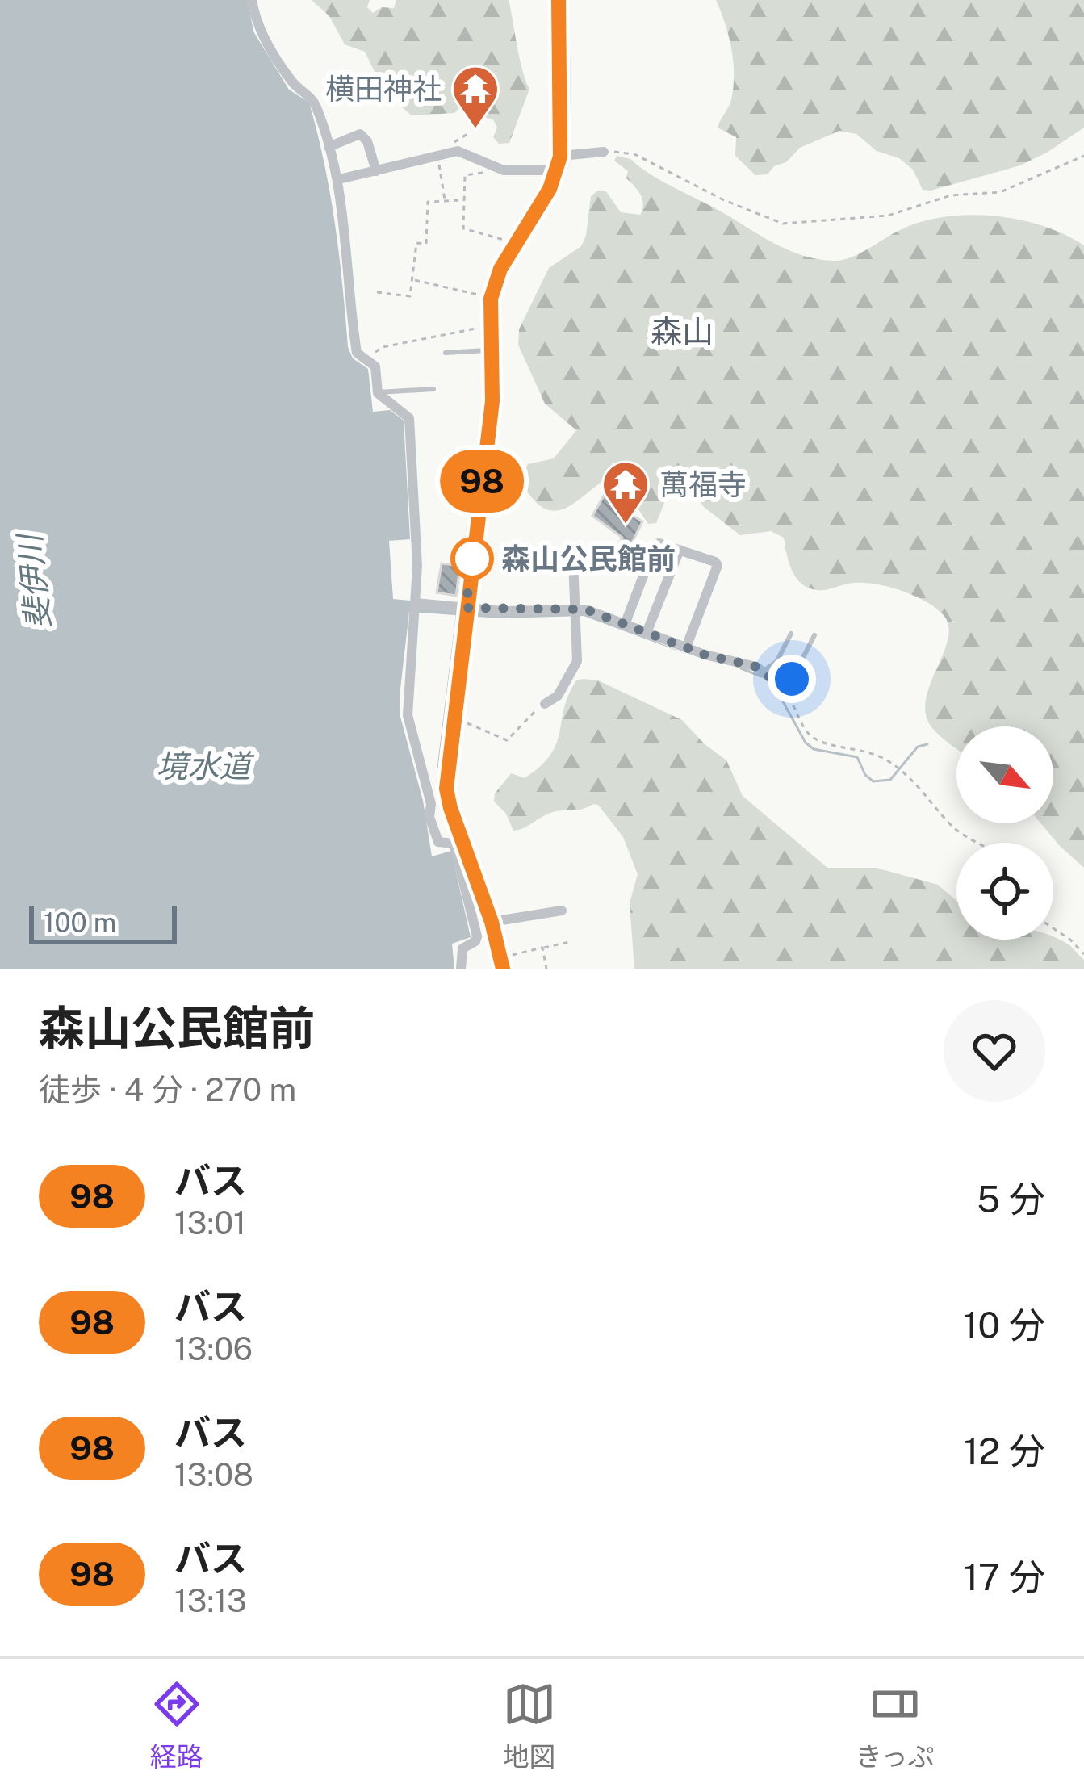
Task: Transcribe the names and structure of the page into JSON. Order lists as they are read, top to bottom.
{
  "districts": ["森山"],
  "water": ["斐伊川", "境水道"],
  "places": {
    "temple": ["横田神社", "萬福寺"],
    "other": ["森山公民館前"]
  },
  "lines": ["bus line 98"],
  "scale_bar": "100 m",
  "north": "bottom right",
  "page": {
    "on_map": "98",
    "scale": "100 m",
    "heading": ["森山公民館前", "徒歩 · 4 分 · 270 m"],
    "list": [
      {
        "mark": "98",
        "name": "バス",
        "note": "13:01",
        "value": "5 分"
      },
      {
        "mark": "98",
        "name": "バス",
        "note": "13:06",
        "value": "10 分"
      },
      {
        "mark": "98",
        "name": "バス",
        "note": "13:08",
        "value": "12 分"
      },
      {
        "mark": "98",
        "name": "バス",
        "note": "13:13",
        "value": "17 分"
      }
    ],
    "tabs": ["経路", "地図", "きっぷ"]
  }
}
